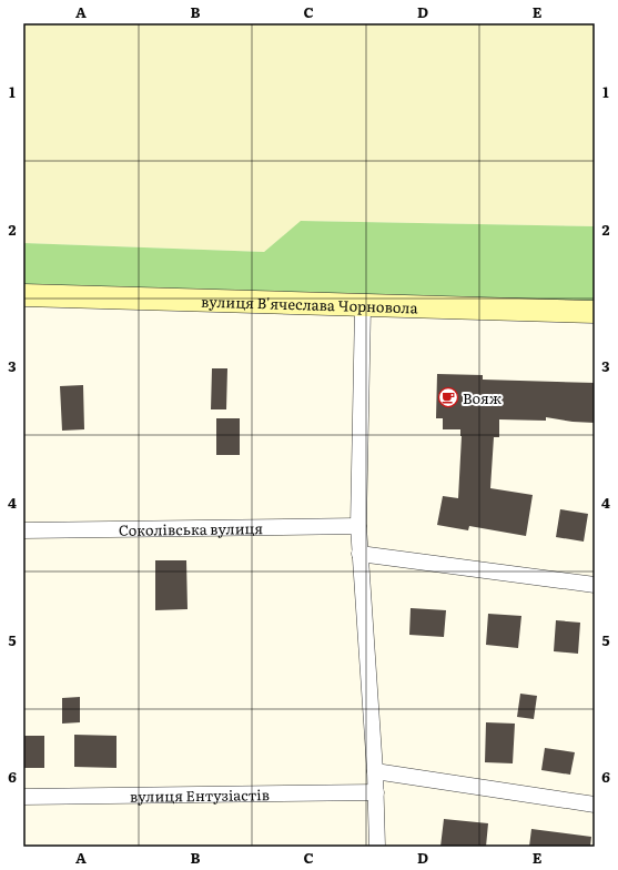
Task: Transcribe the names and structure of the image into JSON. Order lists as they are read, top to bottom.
{
  "streets": {
    "street": ["вулиця В'ячеслава Чорновола", "Соколівська вулиця", "вулиця Ентузіастів"]
  },
  "places": {
    "cafe": ["Вояж"]
  },
  "grid": {
    "columns": [
      "A",
      "B",
      "C",
      "D",
      "E"
    ],
    "rows": [
      "1",
      "2",
      "3",
      "4",
      "5",
      "6"
    ]
  }
}
